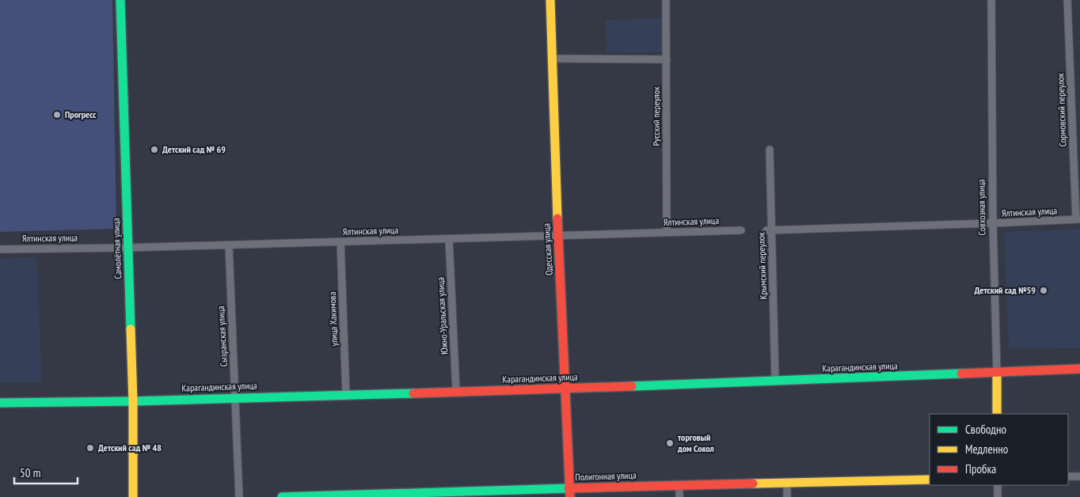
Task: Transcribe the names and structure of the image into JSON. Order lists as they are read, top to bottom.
{
  "streets": {
    "main road": [
      "Совхозная улица",
      "Самолётная улица",
      "Одесская улица",
      "Карагандинская улица",
      "Полигонная улица"
    ],
    "street": [
      "Сормовский переулок",
      "Русский переулок",
      "Ялтинская улица",
      "Крымский переулок",
      "Южно-Уральская улица",
      "улица Хакимова",
      "Сызранская улица"
    ]
  },
  "crossings": [
    ["Сормовский переулок", "Ялтинская улица"],
    ["Русский переулок", "Ялтинская улица"],
    ["Совхозная улица", "Ялтинская улица"],
    ["Совхозная улица", "Карагандинская улица"],
    ["Ялтинская улица", "Самолётная улица"],
    ["Ялтинская улица", "Одесская улица"],
    ["Ялтинская улица", "Крымский переулок"],
    ["Ялтинская улица", "Южно-Уральская улица"],
    ["Ялтинская улица", "улица Хакимова"],
    ["Ялтинская улица", "Сызранская улица"],
    ["Самолётная улица", "Карагандинская улица"],
    ["Одесская улица", "Карагандинская улица"],
    ["Одесская улица", "Полигонная улица"],
    ["Крымский переулок", "Карагандинская улица"],
    ["Южно-Уральская улица", "Карагандинская улица"],
    ["улица Хакимова", "Карагандинская улица"],
    ["Сызранская улица", "Карагандинская улица"]
  ],
  "places": [
    "Прогресс",
    "Детский сад № 69",
    "Детский сад №59",
    "торговый дом Сокол",
    "Детский сад № 48"
  ],
  "legend": ["Свободно", "Медленно", "Пробка"],
  "scale_bar": "50 m"
}
